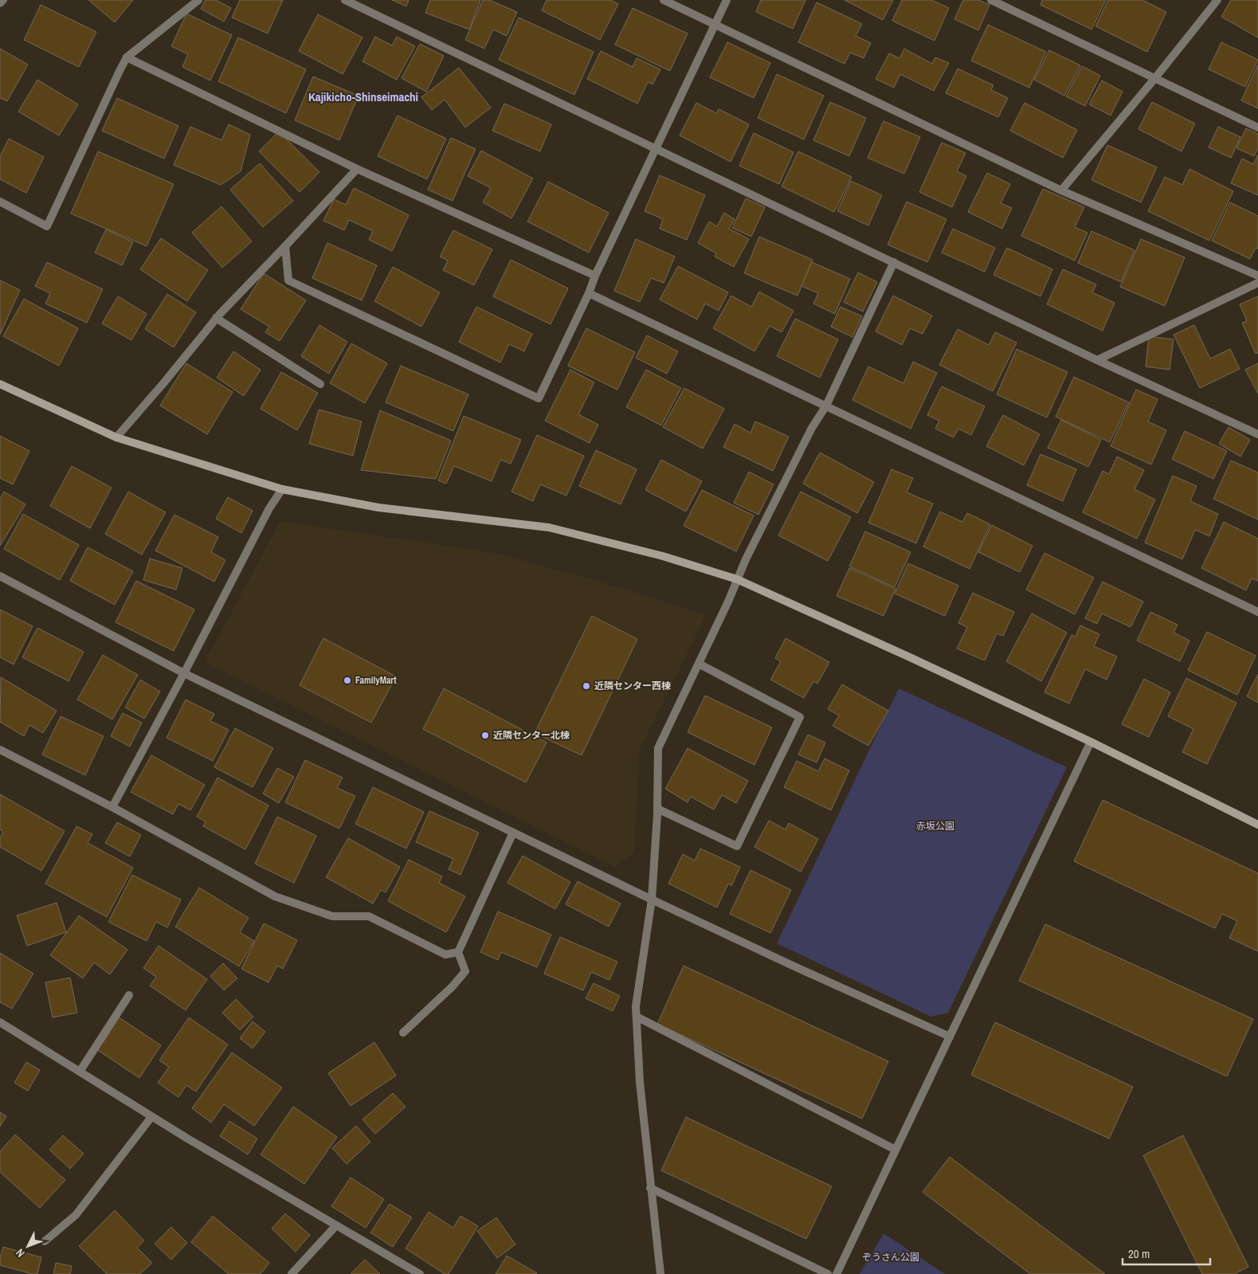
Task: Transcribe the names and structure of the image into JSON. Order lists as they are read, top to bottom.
{
  "districts": ["Kajikicho-Shinseimachi"],
  "parks": ["赤坂公園", "ぞうさん公園"],
  "places": ["FamilyMart", "近隣センター西棟", "近隣センター北棟"],
  "scale_bar": "20 m",
  "north": "bottom left"
}
